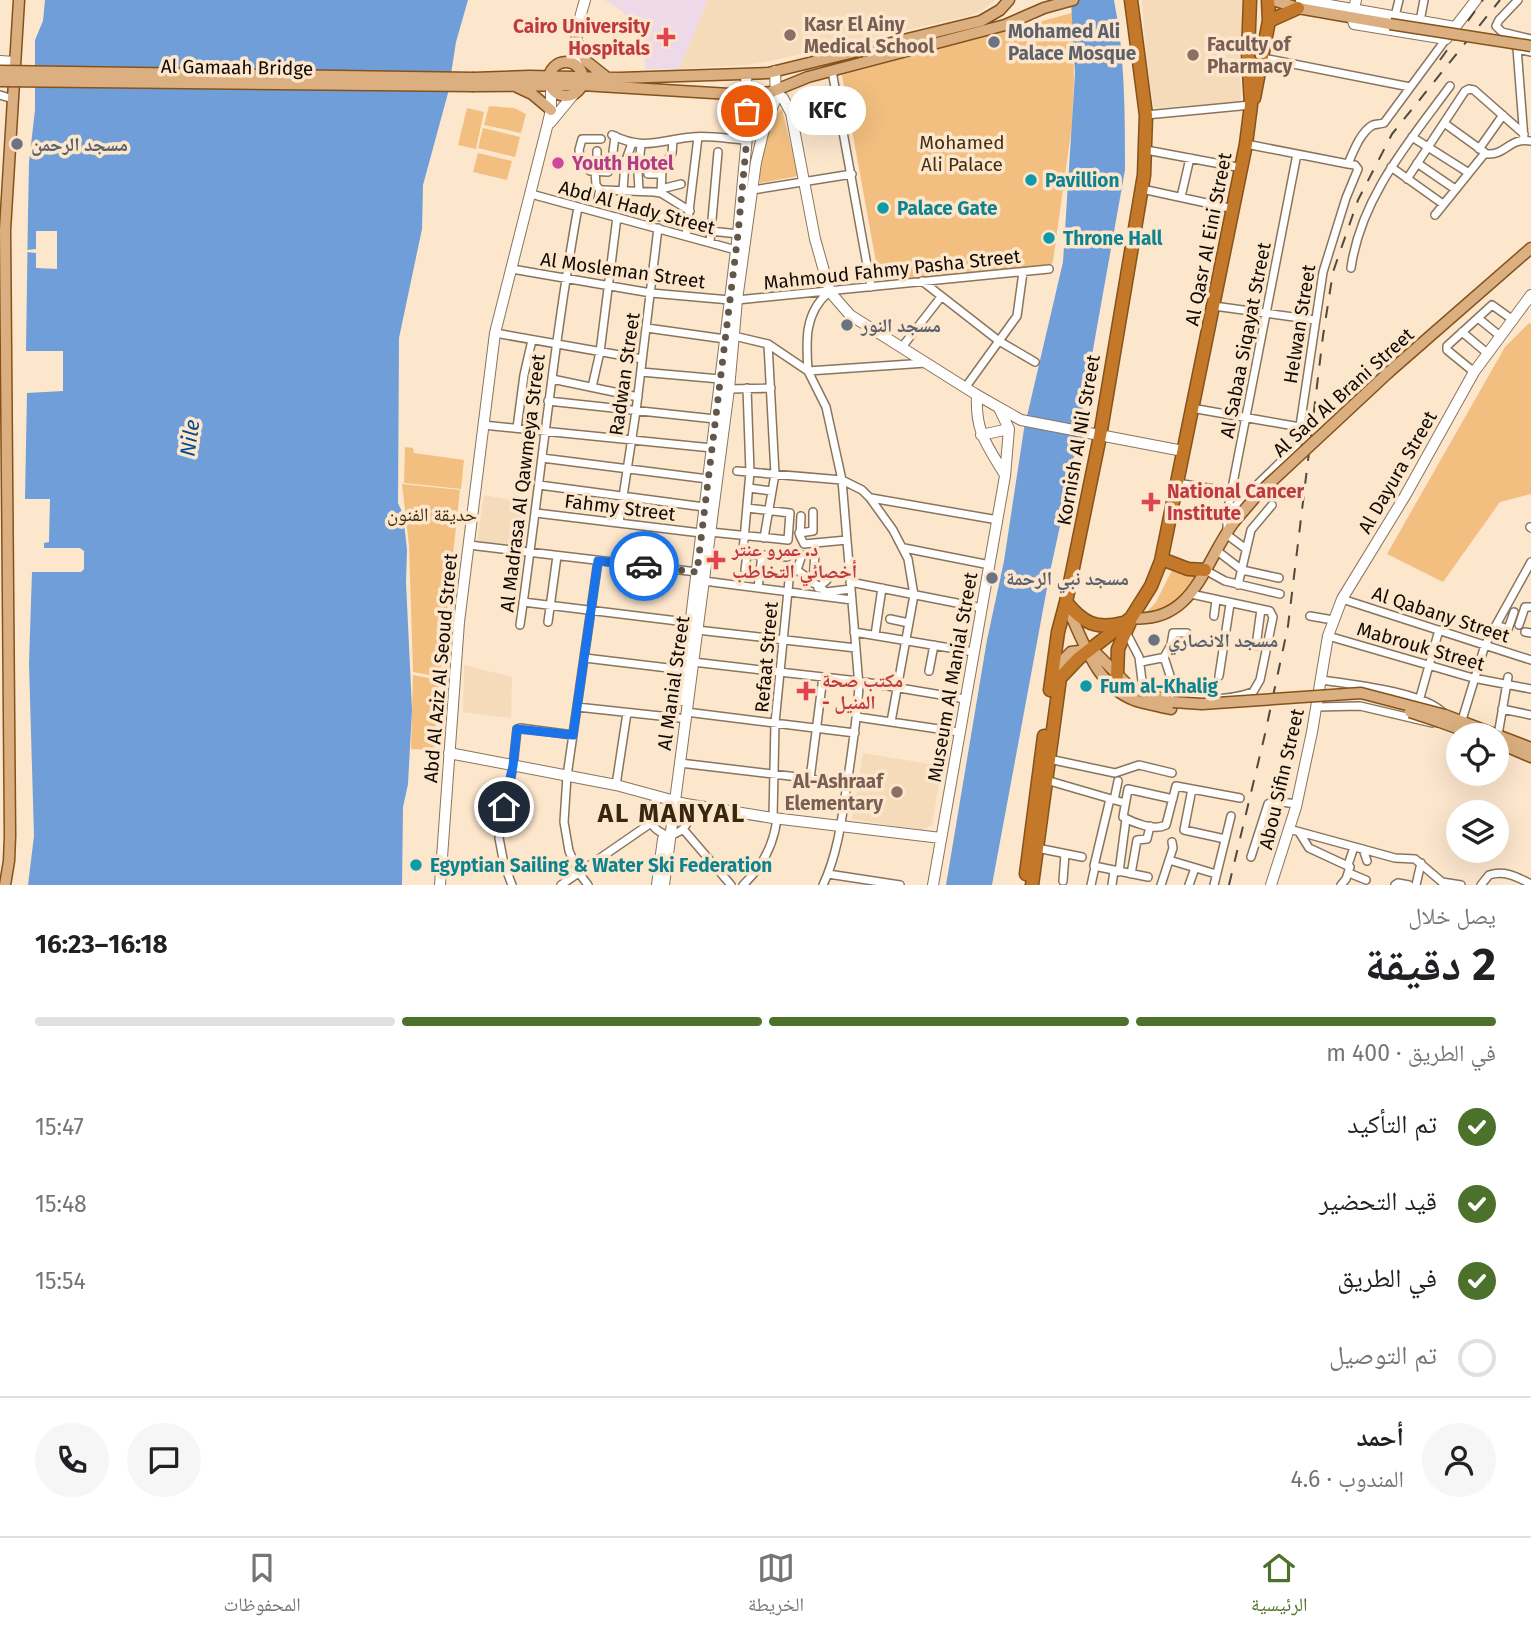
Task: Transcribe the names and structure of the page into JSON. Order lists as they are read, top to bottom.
{
  "streets": {
    "highway": ["Al Qasr Al Eini Street", "Kornish Al Nil Street"],
    "main road": ["Al Gamaah Bridge", "Al Sad Al Brani Street"],
    "street": [
      "Abd Al Hady Street",
      "Mahmoud Fahmy Pasha Street",
      "Al Mosleman Street",
      "Helwan Street",
      "Al Sabaa Siqayat Street",
      "Radwan Street",
      "Al Dayura Street",
      "Al Madrasa Al Qawmeya Street",
      "Fahmy Street",
      "Al Qabany Street",
      "Mabrouk Street",
      "Refaat Street",
      "Abd Al Aziz Al Seoud Street",
      "Museum Al Manial Street",
      "Al Manial Street",
      "Abou Sifin Street"
    ]
  },
  "crossings": [
    ["Abd Al Hady Street", "Radwan Street"],
    ["Abd Al Hady Street", "Al Madrasa Al Qawmeya Street"],
    ["Abd Al Hady Street", "Abd Al Aziz Al Seoud Street"],
    ["Abd Al Hady Street", "Al Manial Street"],
    ["Al Qasr Al Eini Street", "Al Sad Al Brani Street"],
    ["Mahmoud Fahmy Pasha Street", "Al Mosleman Street"],
    ["Mahmoud Fahmy Pasha Street", "Al Manial Street"],
    ["Al Mosleman Street", "Radwan Street"],
    ["Al Mosleman Street", "Al Madrasa Al Qawmeya Street"],
    ["Al Mosleman Street", "Abd Al Aziz Al Seoud Street"],
    ["Al Mosleman Street", "Al Manial Street"],
    ["Helwan Street", "Al Sabaa Siqayat Street"],
    ["Helwan Street", "Al Sad Al Brani Street"],
    ["Al Sabaa Siqayat Street", "Al Sad Al Brani Street"],
    ["Radwan Street", "Fahmy Street"],
    ["Al Dayura Street", "Al Qabany Street"],
    ["Al Dayura Street", "Mabrouk Street"],
    ["Al Dayura Street", "Abou Sifin Street"],
    ["Al Madrasa Al Qawmeya Street", "Fahmy Street"],
    ["Fahmy Street", "Al Manial Street"]
  ],
  "districts": ["AL MANYAL"],
  "water": ["Nile"],
  "parks": ["Mohamed Ali Palace", "حديقة الفنون"],
  "places": {
    "other": [
      "Kasr El Ainy Medical School",
      "Mohamed Ali Palace Mosque",
      "Faculty of Pharmacy",
      "KFC",
      "مسجد الرحمن",
      "Youth Hotel",
      "Pavillion",
      "Palace Gate",
      "Throne Hall",
      "مسجد النور",
      "مسجد نبي الرحمة",
      "مسجد الانصاري",
      "Fum al-Khalig",
      "Al-Ashraaf Elementary",
      "Egyptian Sailing & Water Ski Federation"
    ],
    "health": [
      "Cairo University Hospitals",
      "National Cancer Institute",
      "د. عمرو عنتر أخصائي التخاطب",
      "مكتب صحة - المنيل"
    ]
  },
  "page": {
    "bubble": "KFC",
    "heading": ["2 دقيقة", "يصل خلال", "16:18–16:23"],
    "panel": ["أحمد", "المندوب · 4.6"],
    "bar": "في الطريق · 400 m",
    "list": [
      ["تم التأكيد", "15:47"],
      ["قيد التحضير", "15:48"],
      ["في الطريق", "15:54"],
      "تم التوصيل"
    ],
    "tabs": ["الرئيسية", "الخريطة", "المحفوظات"]
  }
}
